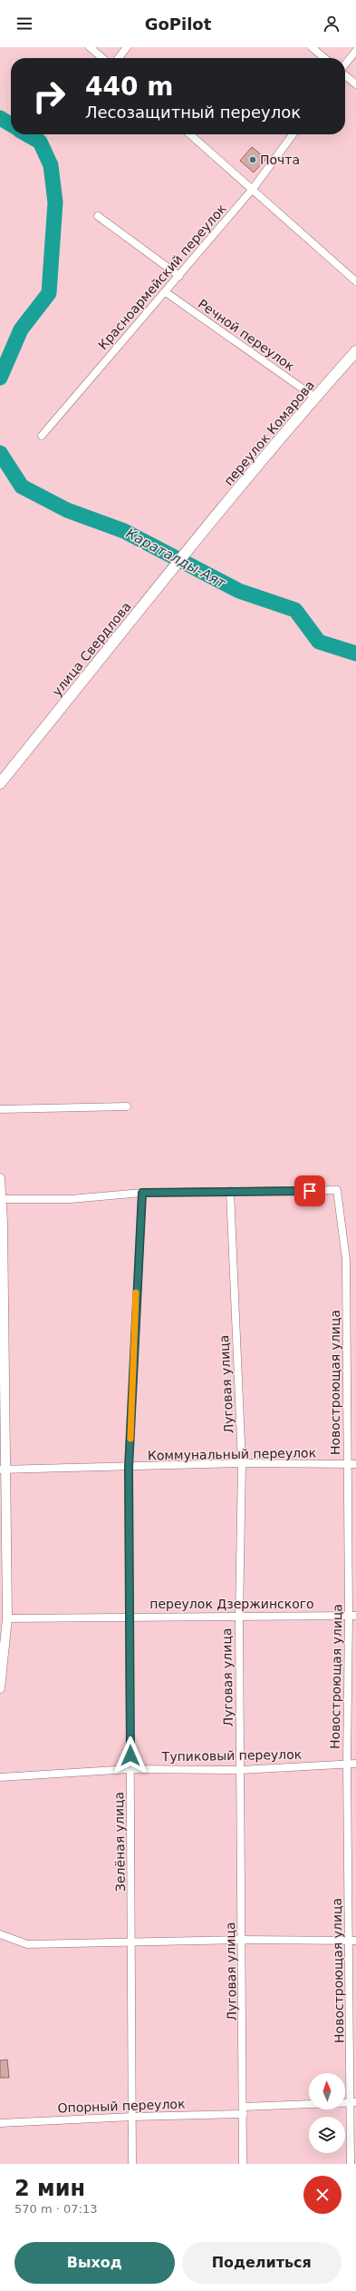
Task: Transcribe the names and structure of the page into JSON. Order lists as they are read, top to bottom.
{
  "streets": {
    "main road": ["переулок Комарова", "улица Свердлова"],
    "street": [
      "Красноармейский переулок",
      "Речной переулок",
      "Новостроющая улица",
      "Луговая улица",
      "Коммунальный переулок",
      "переулок Дзержинского",
      "Тупиковый переулок",
      "Зелёная улица",
      "Опорный переулок"
    ]
  },
  "crossings": [
    ["Красноармейский переулок", "Речной переулок"],
    ["Речной переулок", "переулок Комарова"],
    ["переулок Комарова", "улица Свердлова"],
    ["Новостроющая улица", "Луговая улица"],
    ["Новостроющая улица", "Коммунальный переулок"],
    ["Новостроющая улица", "переулок Дзержинского"],
    ["Новостроющая улица", "Тупиковый переулок"],
    ["Луговая улица", "Коммунальный переулок"],
    ["Луговая улица", "переулок Дзержинского"],
    ["Луговая улица", "Тупиковый переулок"],
    ["Луговая улица", "Опорный переулок"],
    ["Коммунальный переулок", "Зелёная улица"],
    ["переулок Дзержинского", "Зелёная улица"],
    ["Тупиковый переулок", "Зелёная улица"],
    ["Зелёная улица", "Опорный переулок"]
  ],
  "water": ["Караталды-Аят"],
  "places": ["Почта"],
  "north": "top",
  "page": {
    "header": "GoPilot",
    "turn": ["440 m", "Лесозащитный переулок"],
    "heading": ["2 мин", "570 m · 07:13"],
    "buttons": ["Выход", "Поделиться"]
  }
}
